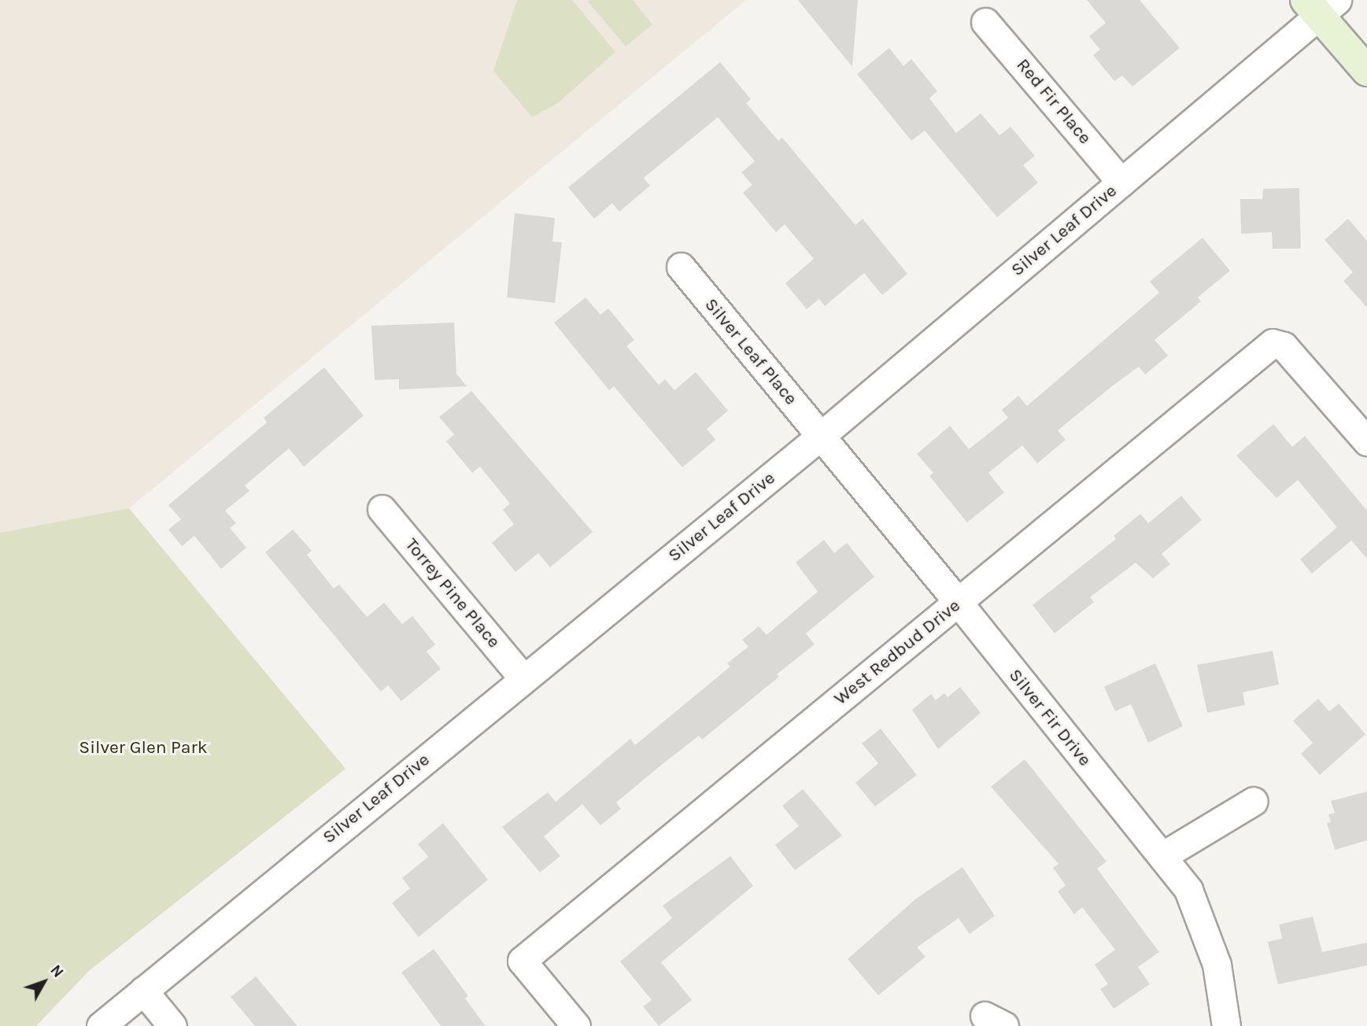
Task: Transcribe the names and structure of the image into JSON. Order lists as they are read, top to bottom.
{
  "streets": {
    "street": [
      "Red Fir Place",
      "Silver Leaf Drive",
      "Silver Leaf Place",
      "Torrey Pine Place",
      "West Redbud Drive",
      "Silver Fir Drive"
    ]
  },
  "crossings": [
    ["Red Fir Place", "Silver Leaf Drive"],
    ["Silver Leaf Drive", "Silver Leaf Place"],
    ["Silver Leaf Drive", "Torrey Pine Place"],
    ["Silver Leaf Drive", "Silver Fir Drive"],
    ["Silver Leaf Place", "Silver Fir Drive"],
    ["West Redbud Drive", "Silver Fir Drive"]
  ],
  "parks": ["Silver Glen Park"],
  "north": "top right"
}
